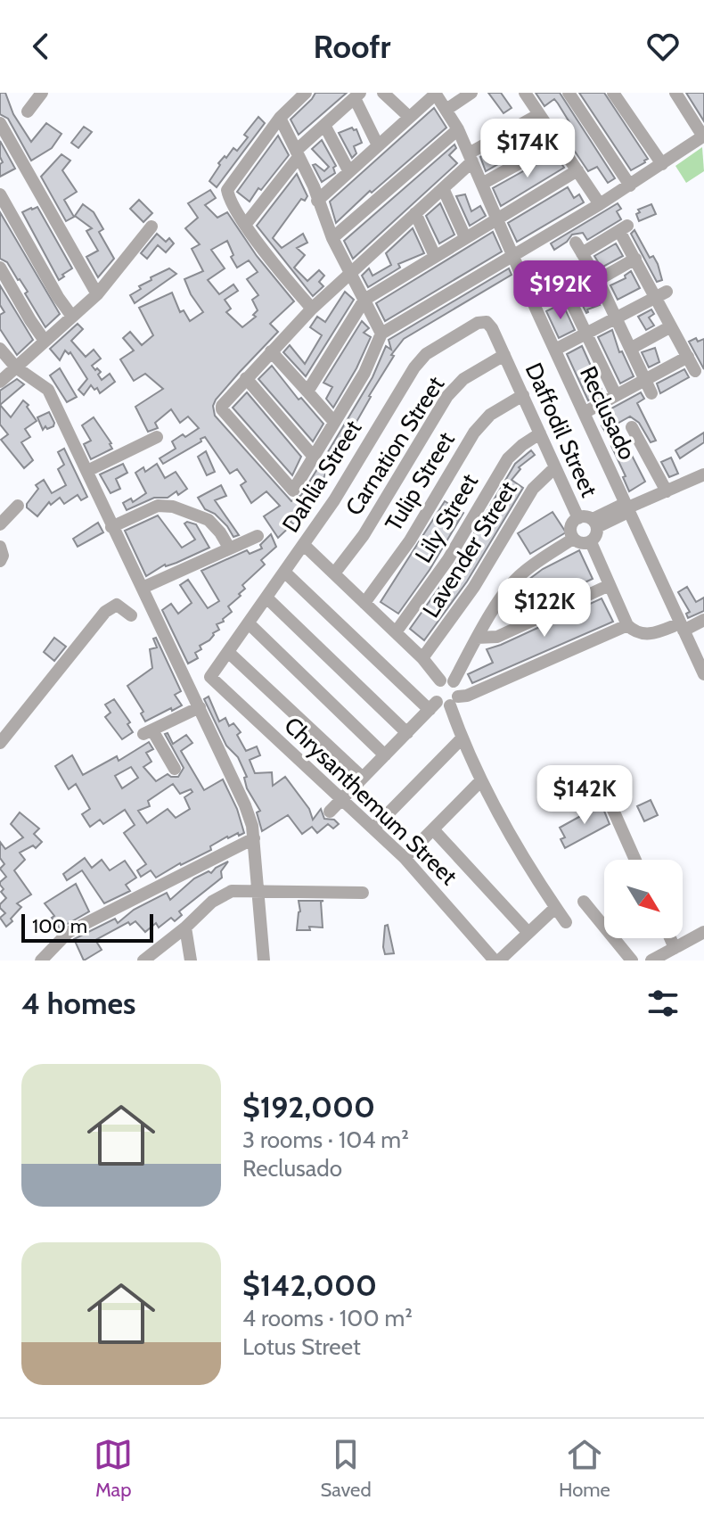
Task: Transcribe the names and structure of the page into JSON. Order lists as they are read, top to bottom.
{
  "streets": {
    "street": [
      "Reclusado",
      "Daffodil Street",
      "Carnation Street",
      "Dahlia Street",
      "Tulip Street",
      "Lily Street",
      "Lavender Street",
      "Chrysanthemum Street"
    ]
  },
  "crossings": [
    ["Daffodil Street", "Carnation Street"],
    ["Daffodil Street", "Dahlia Street"],
    ["Daffodil Street", "Tulip Street"],
    ["Daffodil Street", "Lily Street"],
    ["Daffodil Street", "Lavender Street"],
    ["Dahlia Street", "Chrysanthemum Street"]
  ],
  "scale_bar": "100 m",
  "north": "bottom right",
  "page": {
    "header": "Roofr",
    "price": [
      "$174K",
      "$192K",
      "$122K",
      "$142K"
    ],
    "scale": "100 m",
    "heading": "4 homes",
    "list": [
      {
        "name": "$192,000",
        "note": "3 rooms · 104 m² · Reclusado"
      },
      {
        "name": "$142,000",
        "note": "4 rooms · 100 m² · Lotus Street"
      }
    ],
    "tabs": ["Map", "Saved", "Home"]
  }
}
